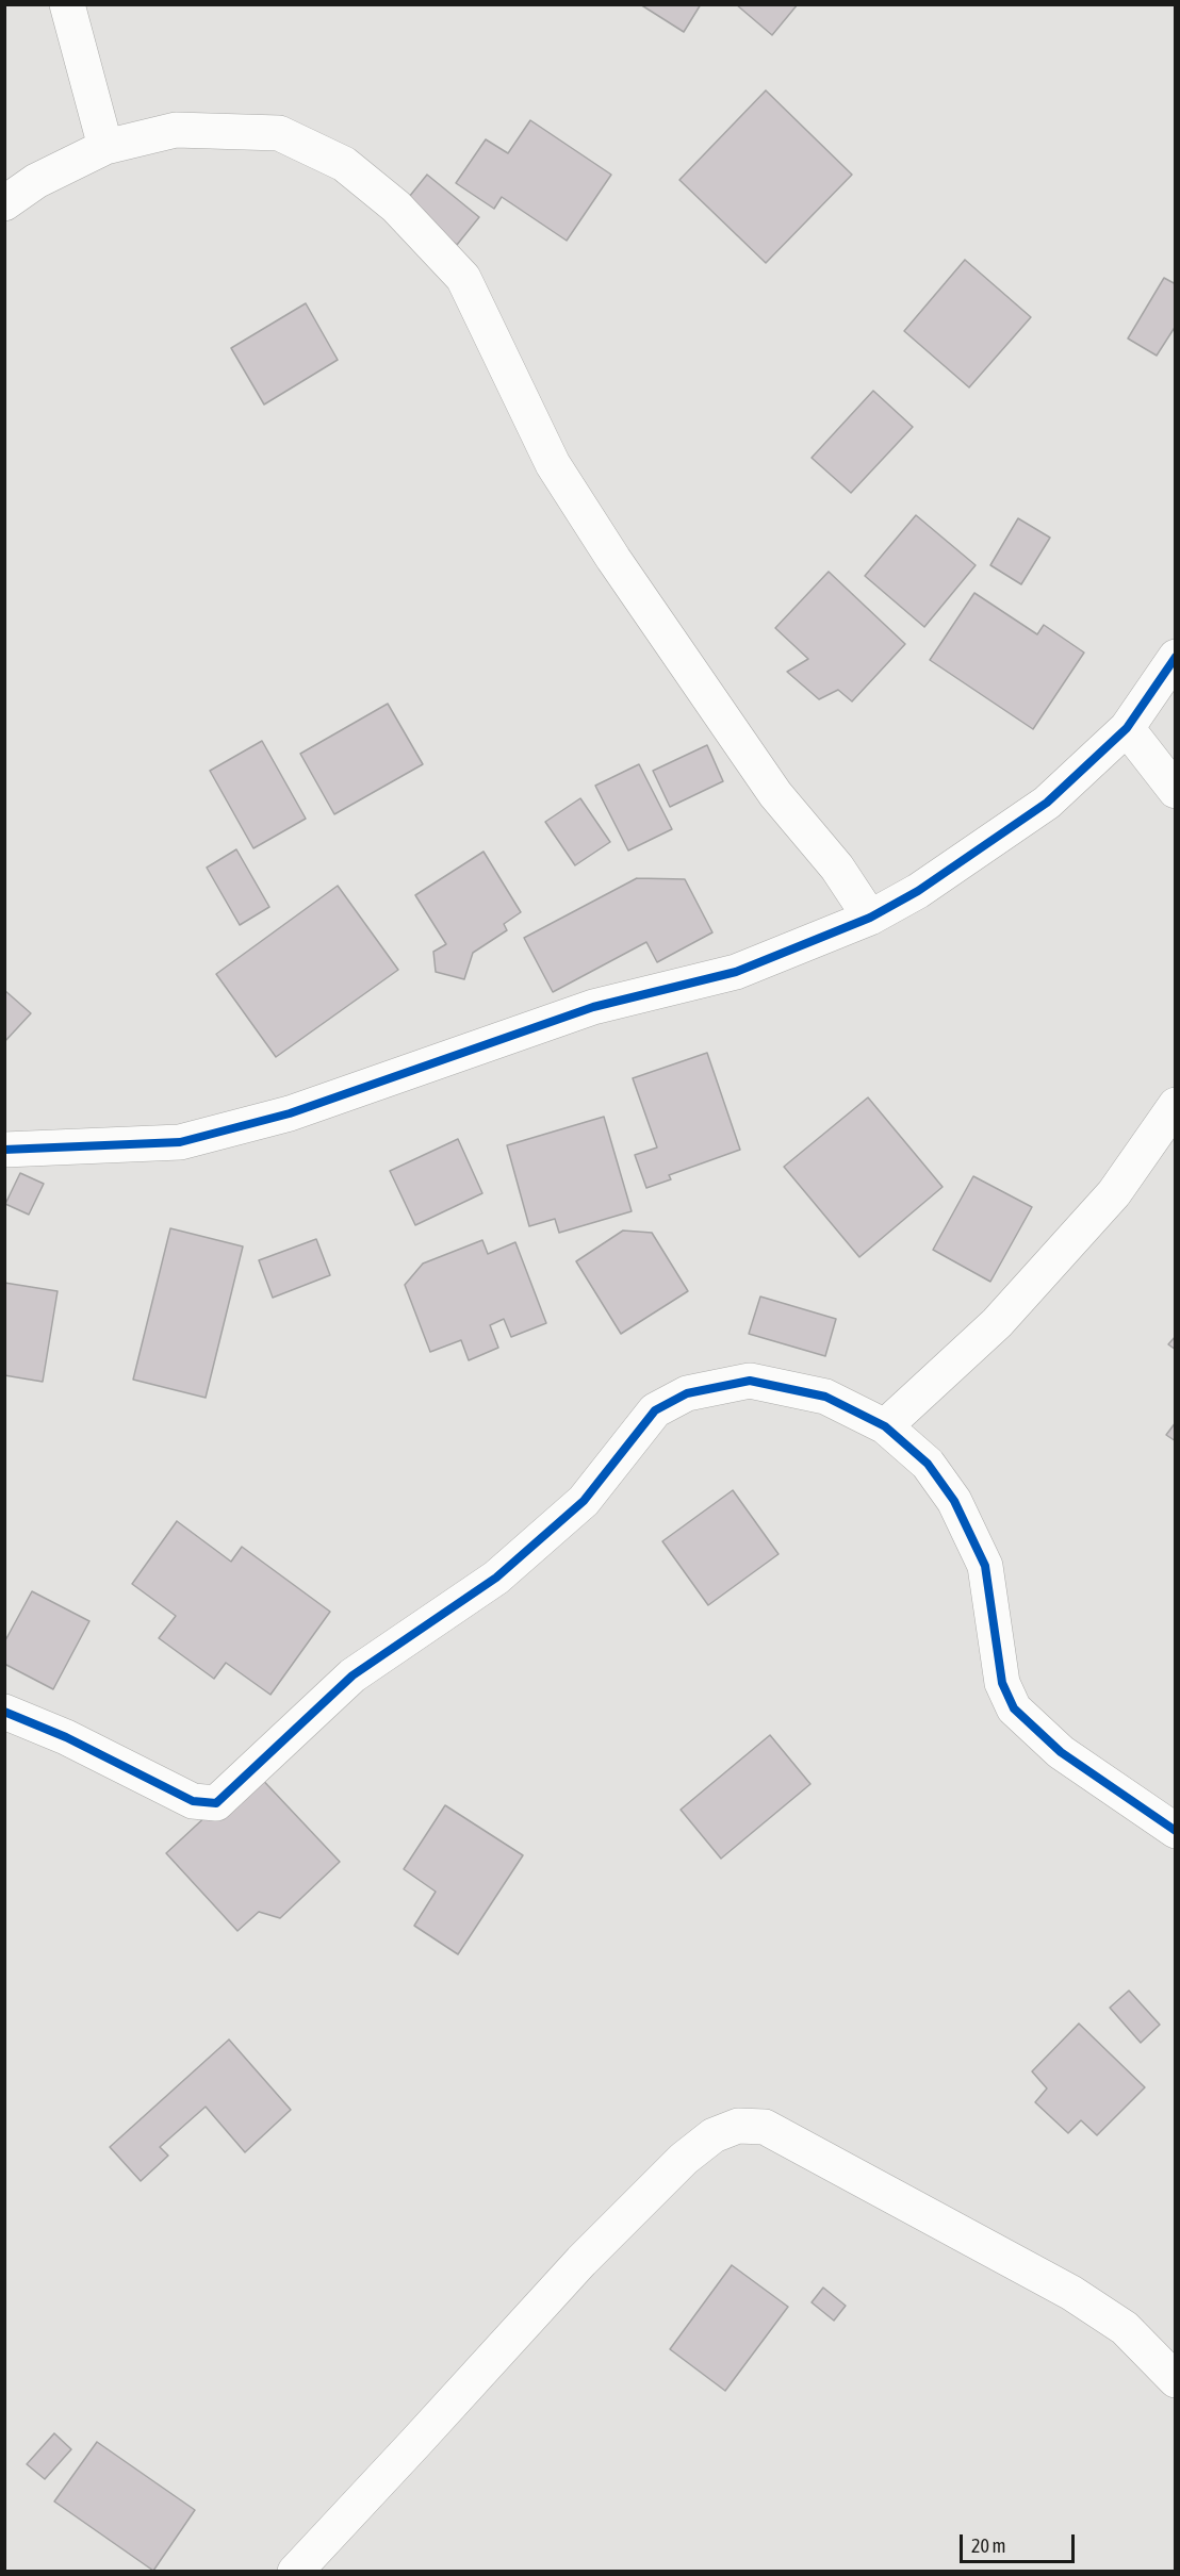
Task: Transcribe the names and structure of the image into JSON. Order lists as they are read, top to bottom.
{
  "scale_bar": "20 m"
}
